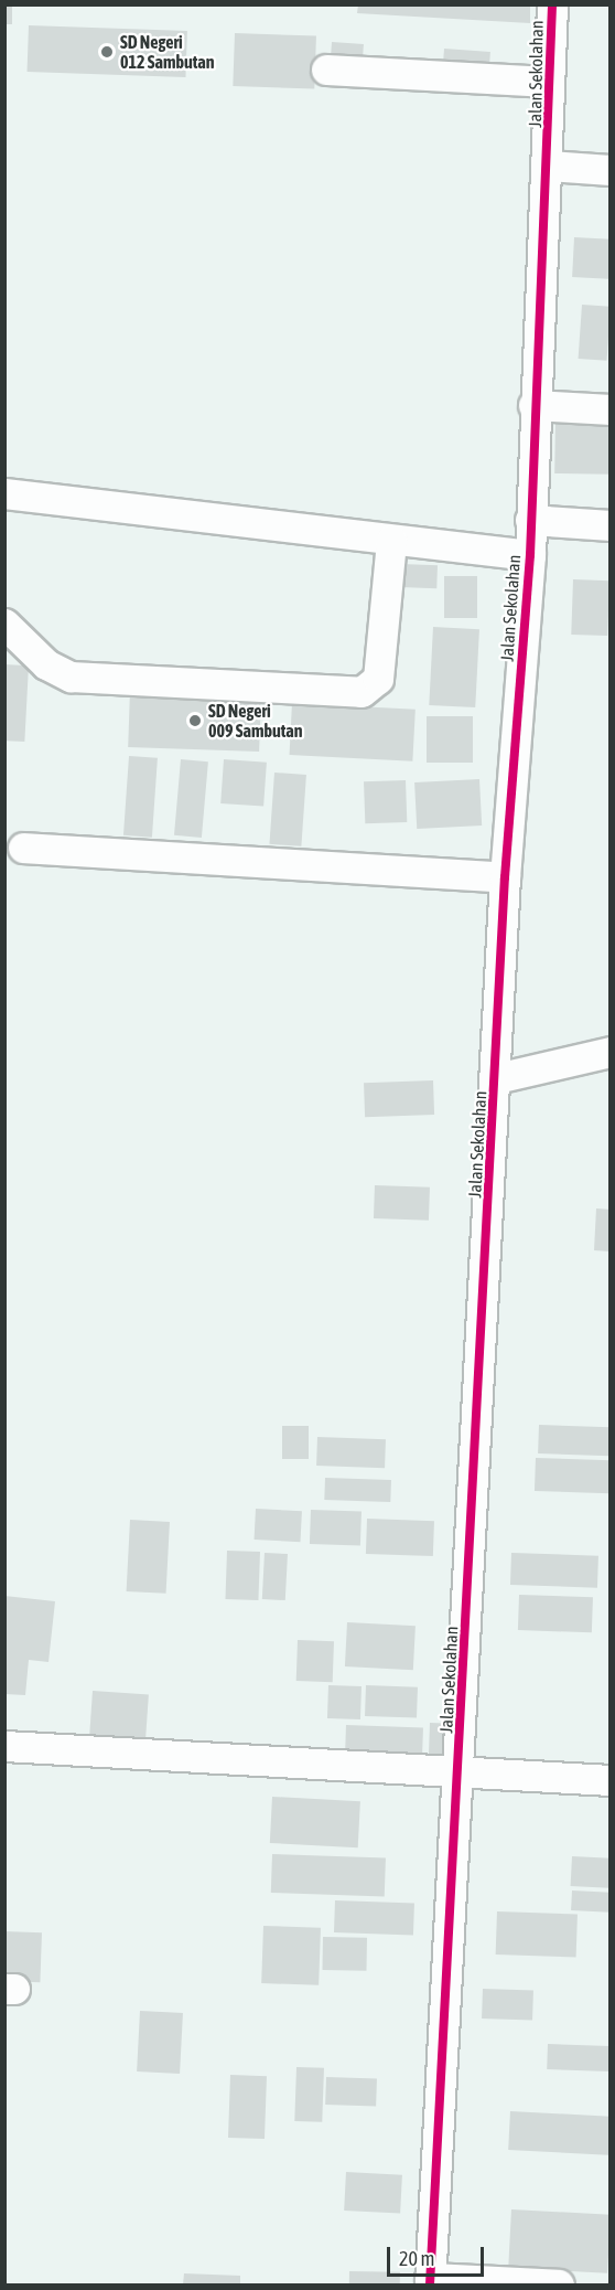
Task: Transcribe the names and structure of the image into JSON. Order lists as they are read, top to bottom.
{
  "streets": {
    "street": ["Jalan Sekolahan"]
  },
  "places": ["SD Negeri 012 Sambutan", "SD Negeri 009 Sambutan"],
  "scale_bar": "20 m"
}
